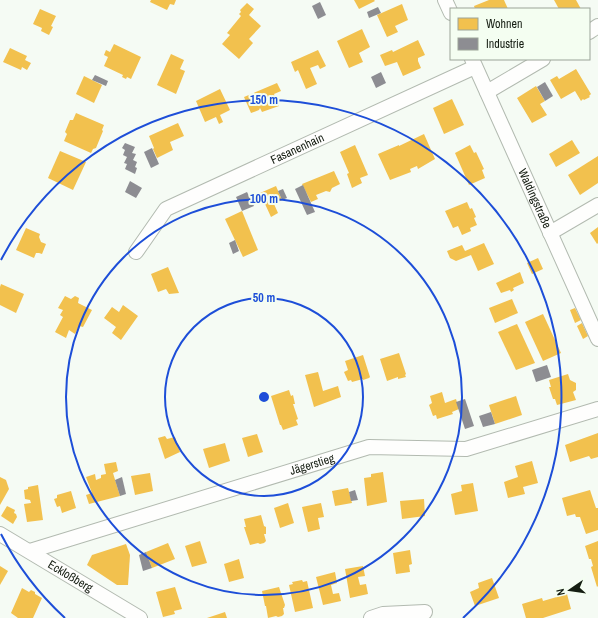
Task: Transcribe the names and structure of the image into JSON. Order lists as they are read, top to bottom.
{
  "streets": {
    "street": [
      "Fasanenhain",
      "Waldingstraße",
      "Jägerstieg",
      "Eckloßberg"
    ]
  },
  "crossings": [
    ["Fasanenhain", "Waldingstraße"],
    ["Jägerstieg", "Eckloßberg"]
  ],
  "legend": ["Wohnen", "Industrie"],
  "north": "left",
  "rings": ["150 m", "100 m", "50 m"]
}
